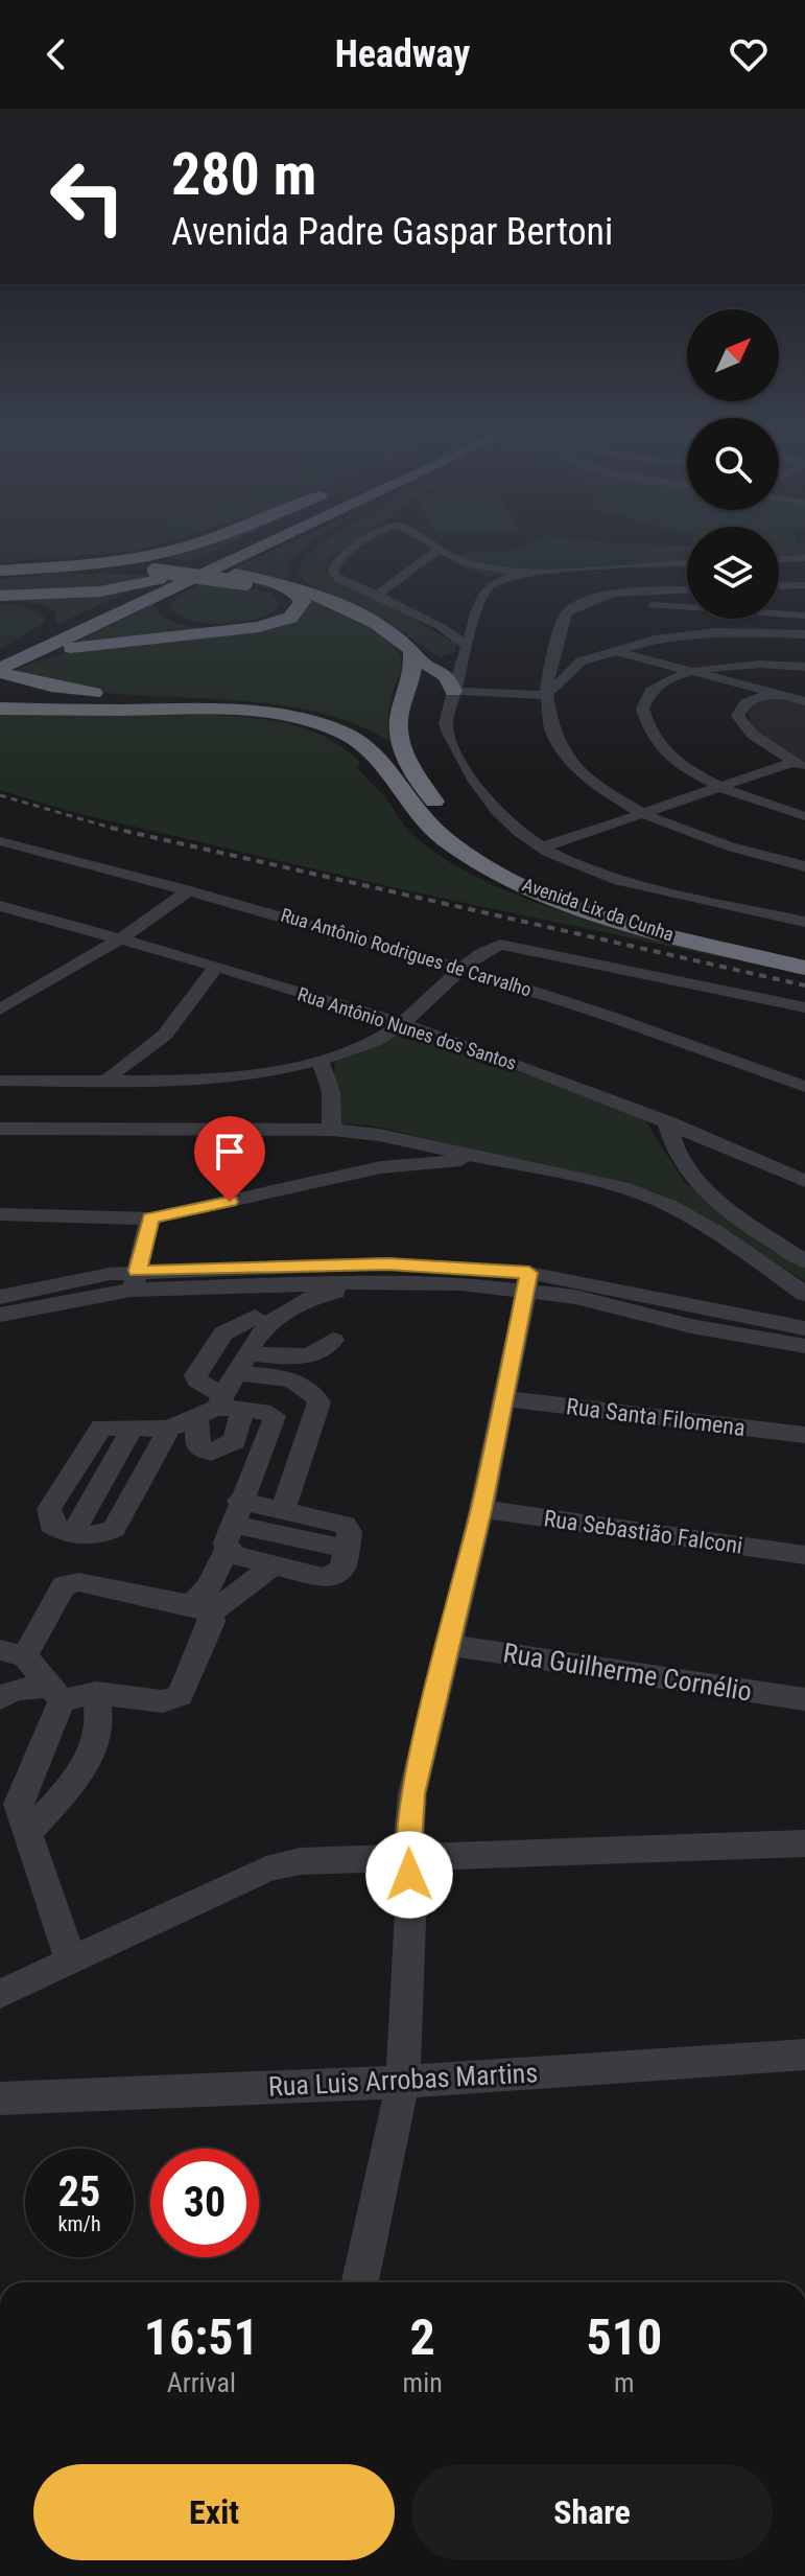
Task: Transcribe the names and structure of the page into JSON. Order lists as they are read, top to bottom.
{
  "streets": {
    "highway": ["Avenida Lix da Cunha"],
    "street": [
      "Rua Antônio Rodrigues de Carvalho",
      "Rua Antônio Nunes dos Santos",
      "Rua Santa Filomena",
      "Rua Sebastião Falconi",
      "Rua Guilherme Cornélio",
      "Rua Luis Arrobas Martins"
    ]
  },
  "north": "top right",
  "page": {
    "header": "Headway",
    "turn": ["280 m", "Avenida Padre Gaspar Bertoni"],
    "speed": "25 km/h",
    "limit": "30",
    "eta": [
      "16:51",
      "Arrival",
      "2",
      "min",
      "510",
      "m"
    ],
    "buttons": ["Exit", "Share"]
  }
}
